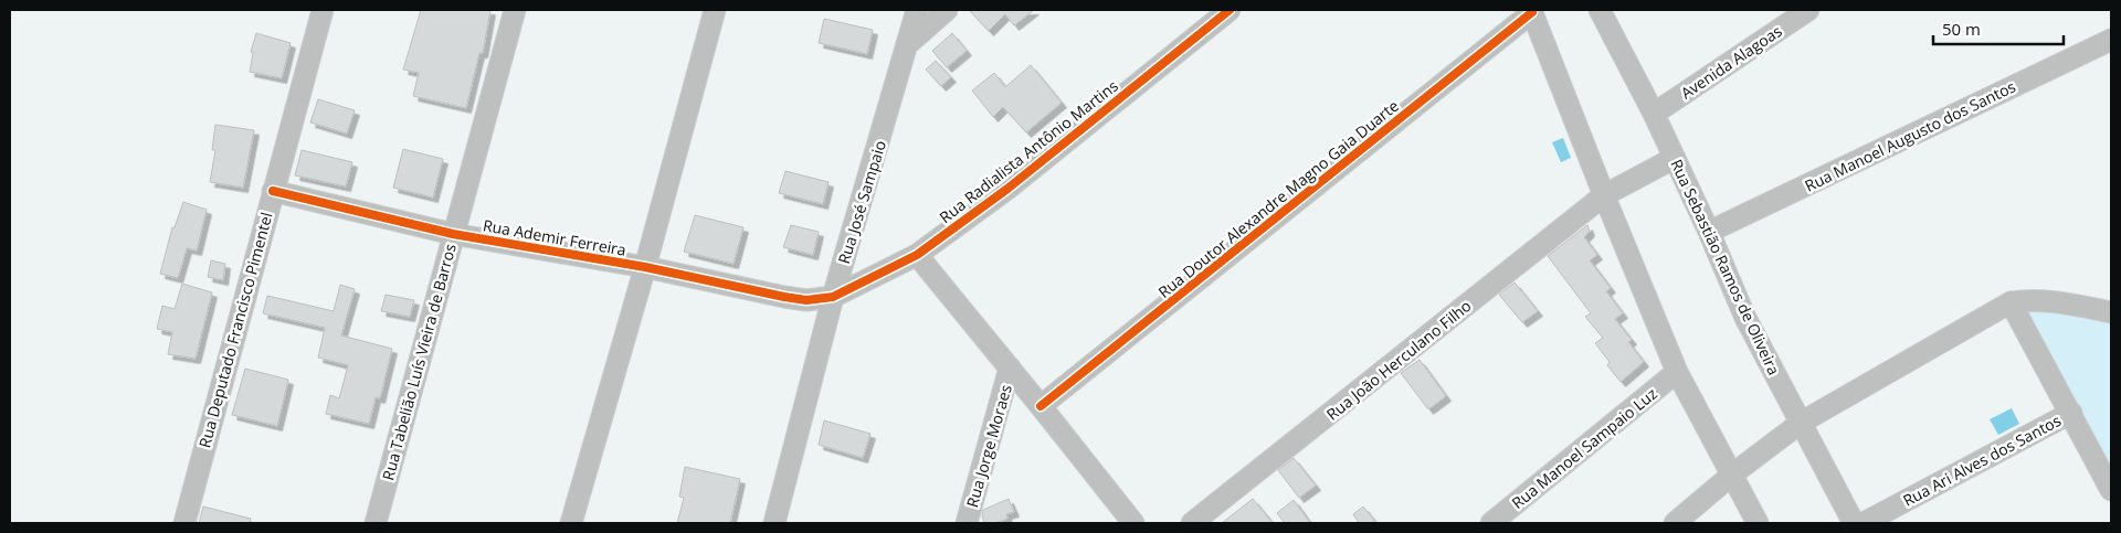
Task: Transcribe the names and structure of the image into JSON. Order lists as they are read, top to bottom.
{
  "streets": {
    "street": [
      "Avenida Alagoas",
      "Rua Manoel Augusto dos Santos",
      "Rua Radialista Antônio Martins",
      "Rua Doutor Alexandre Magno Gaia Duarte",
      "Rua José Sampaio",
      "Rua Ademir Ferreira",
      "Rua Sebastião Ramos de Oliveira",
      "Rua Deputado Francisco Pimentel",
      "Rua João Herculano Filho",
      "Rua Tabelião Luís Vieira de Barros",
      "Rua Jorge Moraes",
      "Rua Manoel Sampaio Luz",
      "Rua Ari Alves dos Santos"
    ]
  },
  "crossings": [
    ["Avenida Alagoas", "Rua Sebastião Ramos de Oliveira"],
    ["Rua Manoel Augusto dos Santos", "Rua Sebastião Ramos de Oliveira"],
    ["Rua Radialista Antônio Martins", "Rua José Sampaio"],
    ["Rua Radialista Antônio Martins", "Rua Ademir Ferreira"],
    ["Rua José Sampaio", "Rua Ademir Ferreira"],
    ["Rua Ademir Ferreira", "Rua Deputado Francisco Pimentel"],
    ["Rua Ademir Ferreira", "Rua Tabelião Luís Vieira de Barros"],
    ["Rua Sebastião Ramos de Oliveira", "Rua João Herculano Filho"]
  ],
  "scale_bar": "50 m"
}
